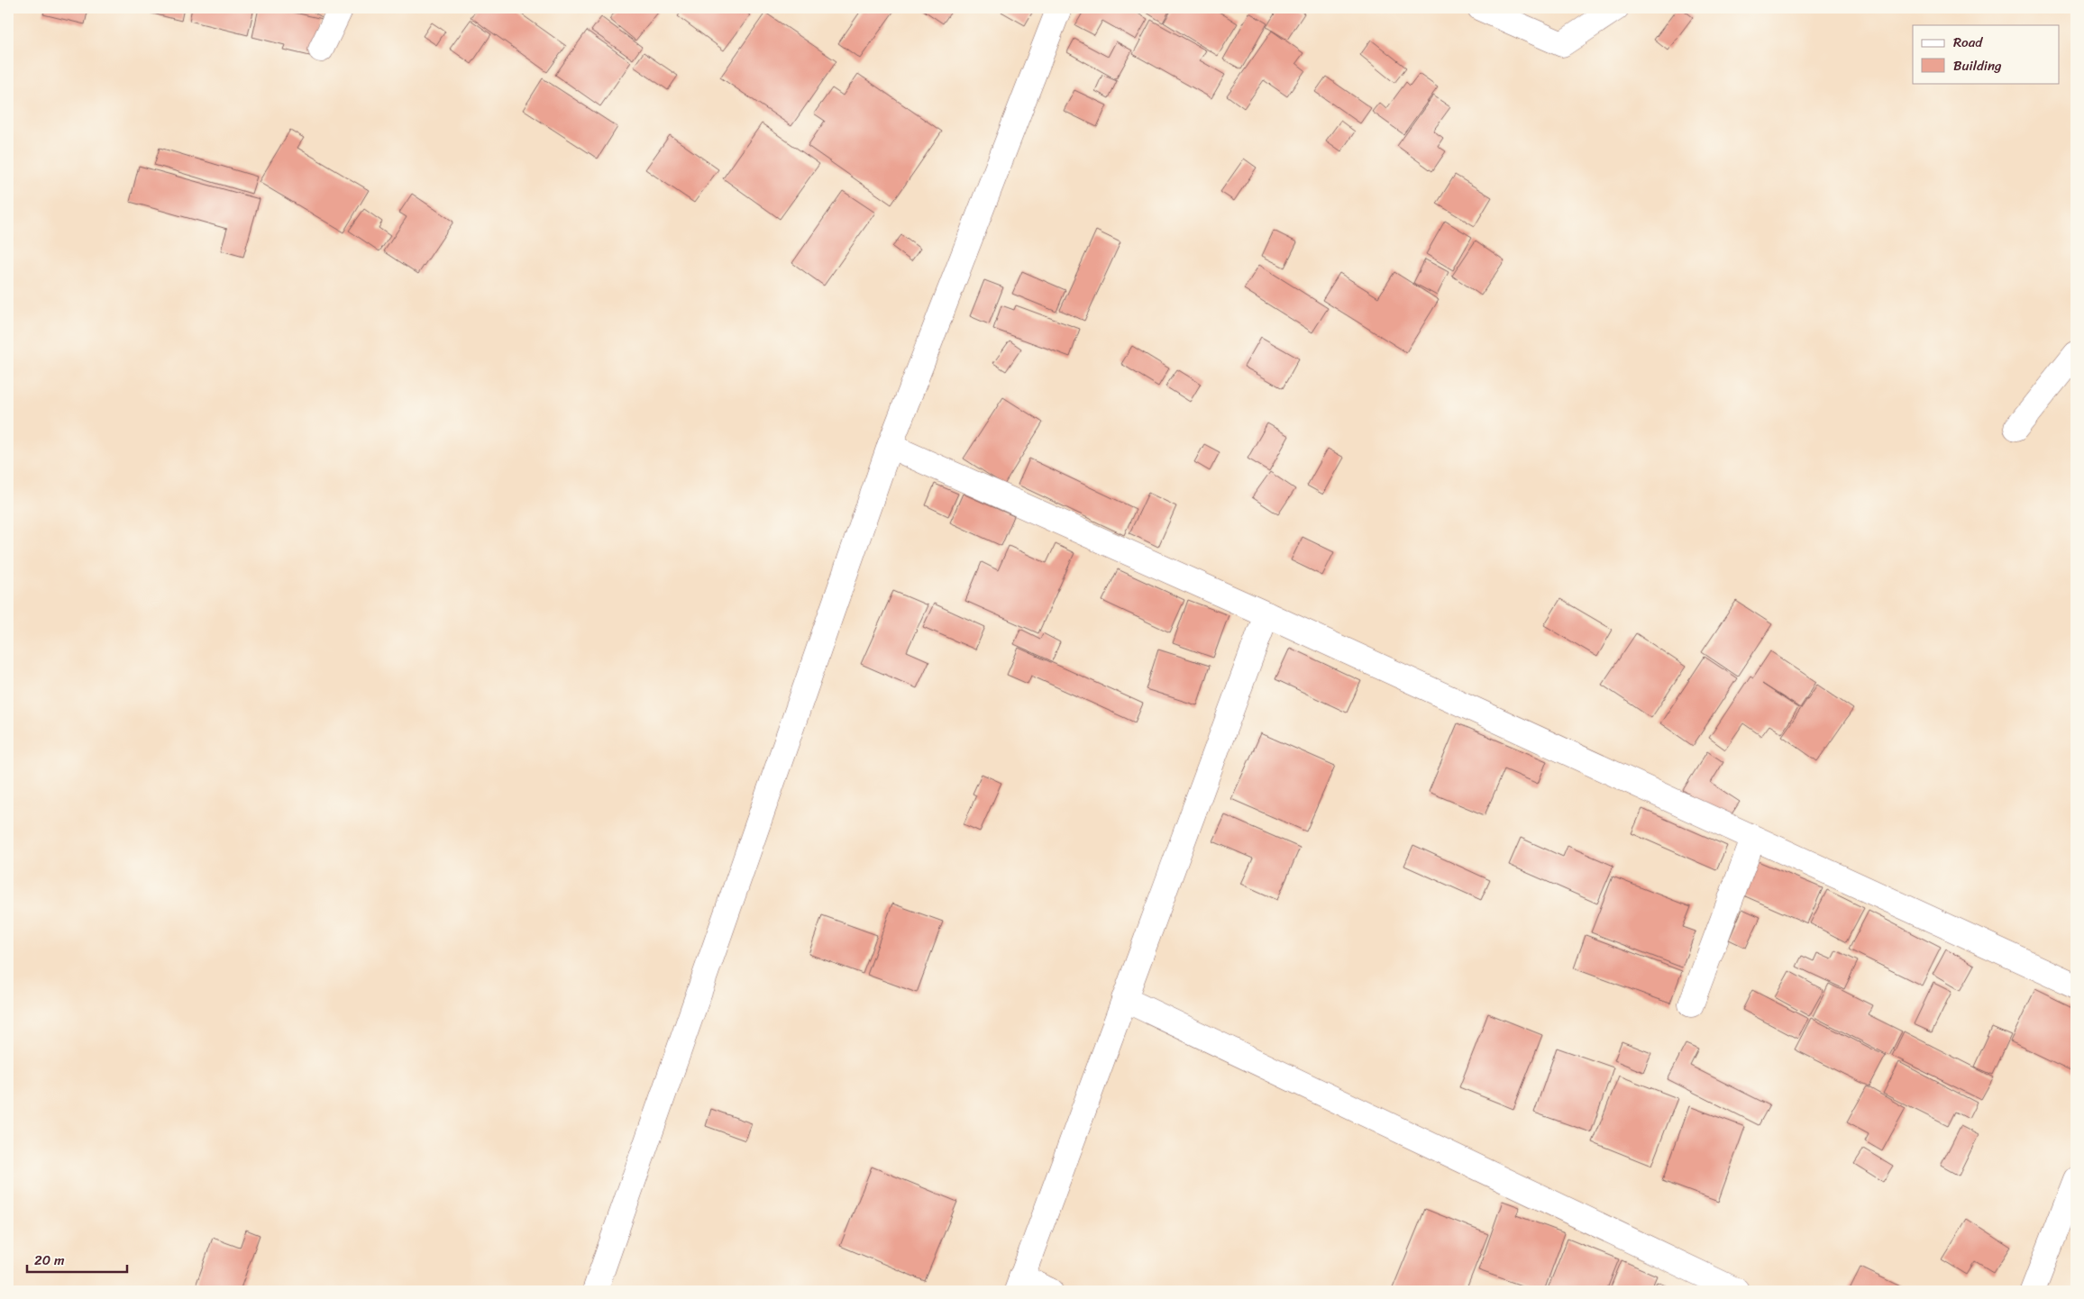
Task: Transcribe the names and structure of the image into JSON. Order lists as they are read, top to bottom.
{
  "legend": ["Road", "Building"],
  "scale_bar": "20 m"
}
